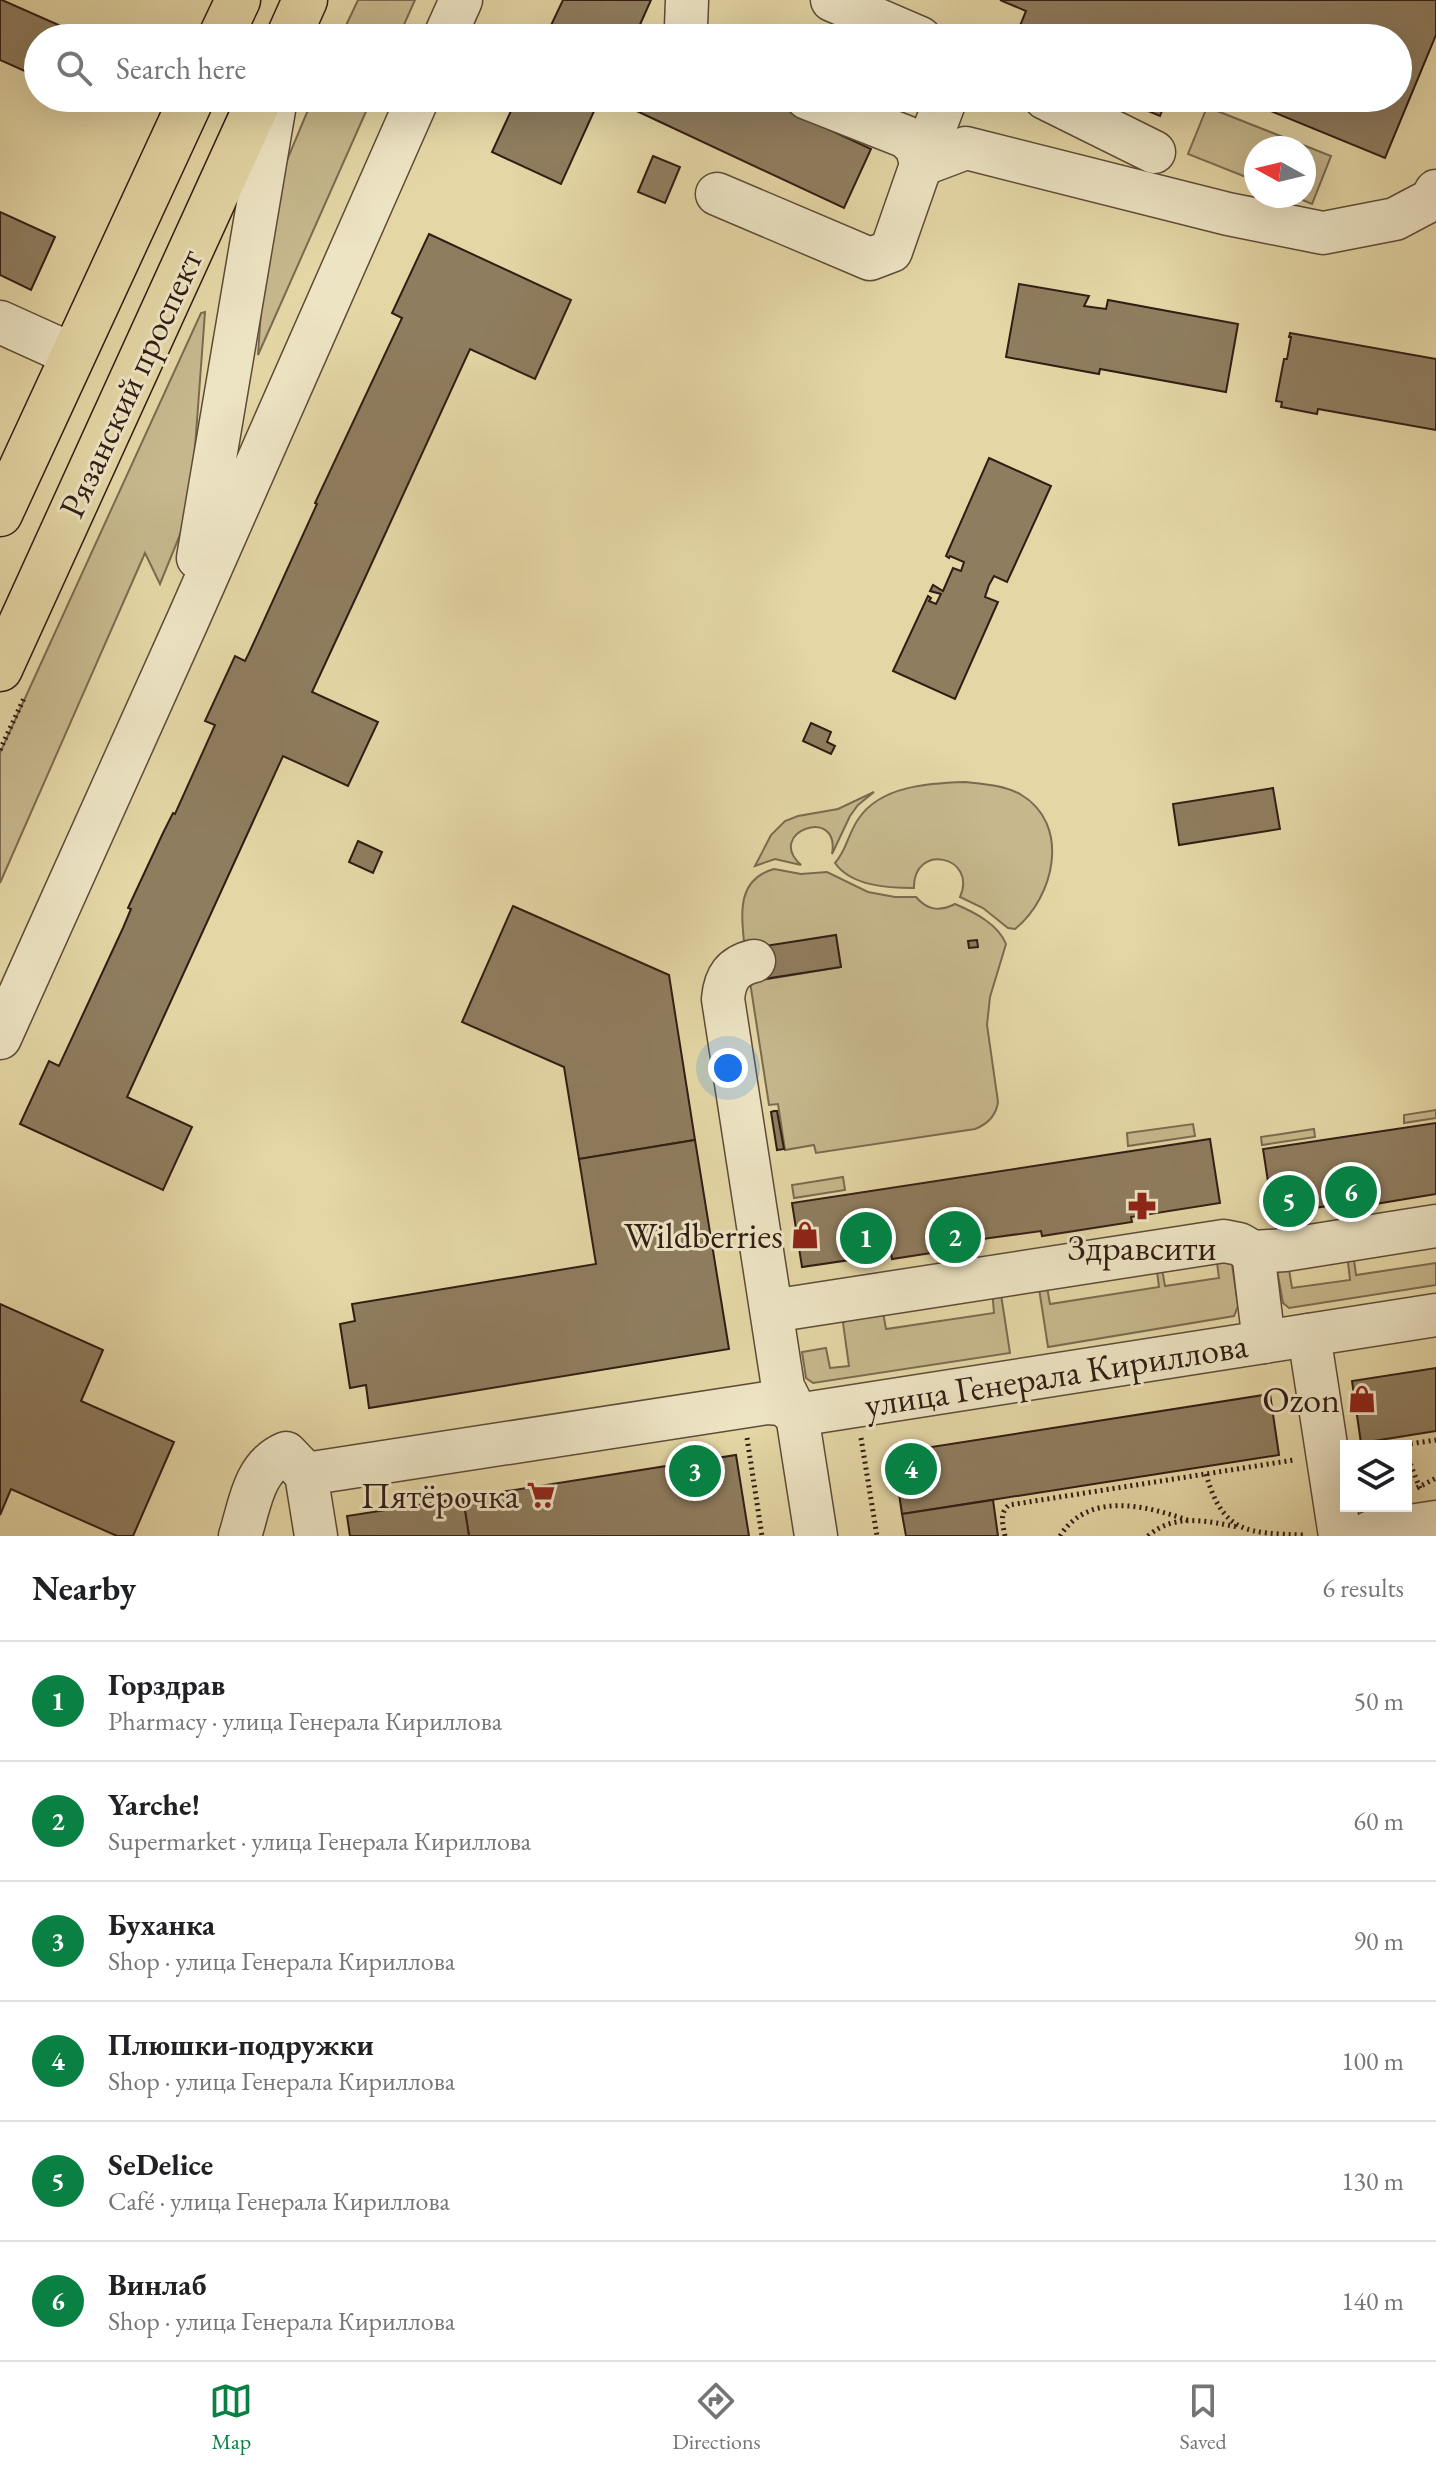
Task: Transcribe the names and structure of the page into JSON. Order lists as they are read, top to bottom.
{
  "streets": {
    "main road": ["Рязанский проспект"],
    "street": ["улица Генерала Кириллова"]
  },
  "places": {
    "pharmacy": ["Здравсити"],
    "shop": ["Wildberries", "Ozon"],
    "supermarket": ["Пятёрочка"]
  },
  "north": "left",
  "page": {
    "search": "Search here",
    "pins": [
      "6",
      "5",
      "2",
      "1",
      "4",
      "3"
    ],
    "heading": ["Nearby", "6 results"],
    "list": [
      {
        "mark": "1",
        "name": "Горздрав",
        "note": "Pharmacy · улица Генерала Кириллова",
        "value": "50 m"
      },
      {
        "mark": "2",
        "name": "Yarche!",
        "note": "Supermarket · улица Генерала Кириллова",
        "value": "60 m"
      },
      {
        "mark": "3",
        "name": "Буханка",
        "note": "Shop · улица Генерала Кириллова",
        "value": "90 m"
      },
      {
        "mark": "4",
        "name": "Плюшки-подружки",
        "note": "Shop · улица Генерала Кириллова",
        "value": "100 m"
      },
      {
        "mark": "5",
        "name": "SeDelice",
        "note": "Café · улица Генерала Кириллова",
        "value": "130 m"
      },
      {
        "mark": "6",
        "name": "Винлаб",
        "note": "Shop · улица Генерала Кириллова",
        "value": "140 m"
      }
    ],
    "nav": ["Map", "Directions", "Saved"]
  }
}
